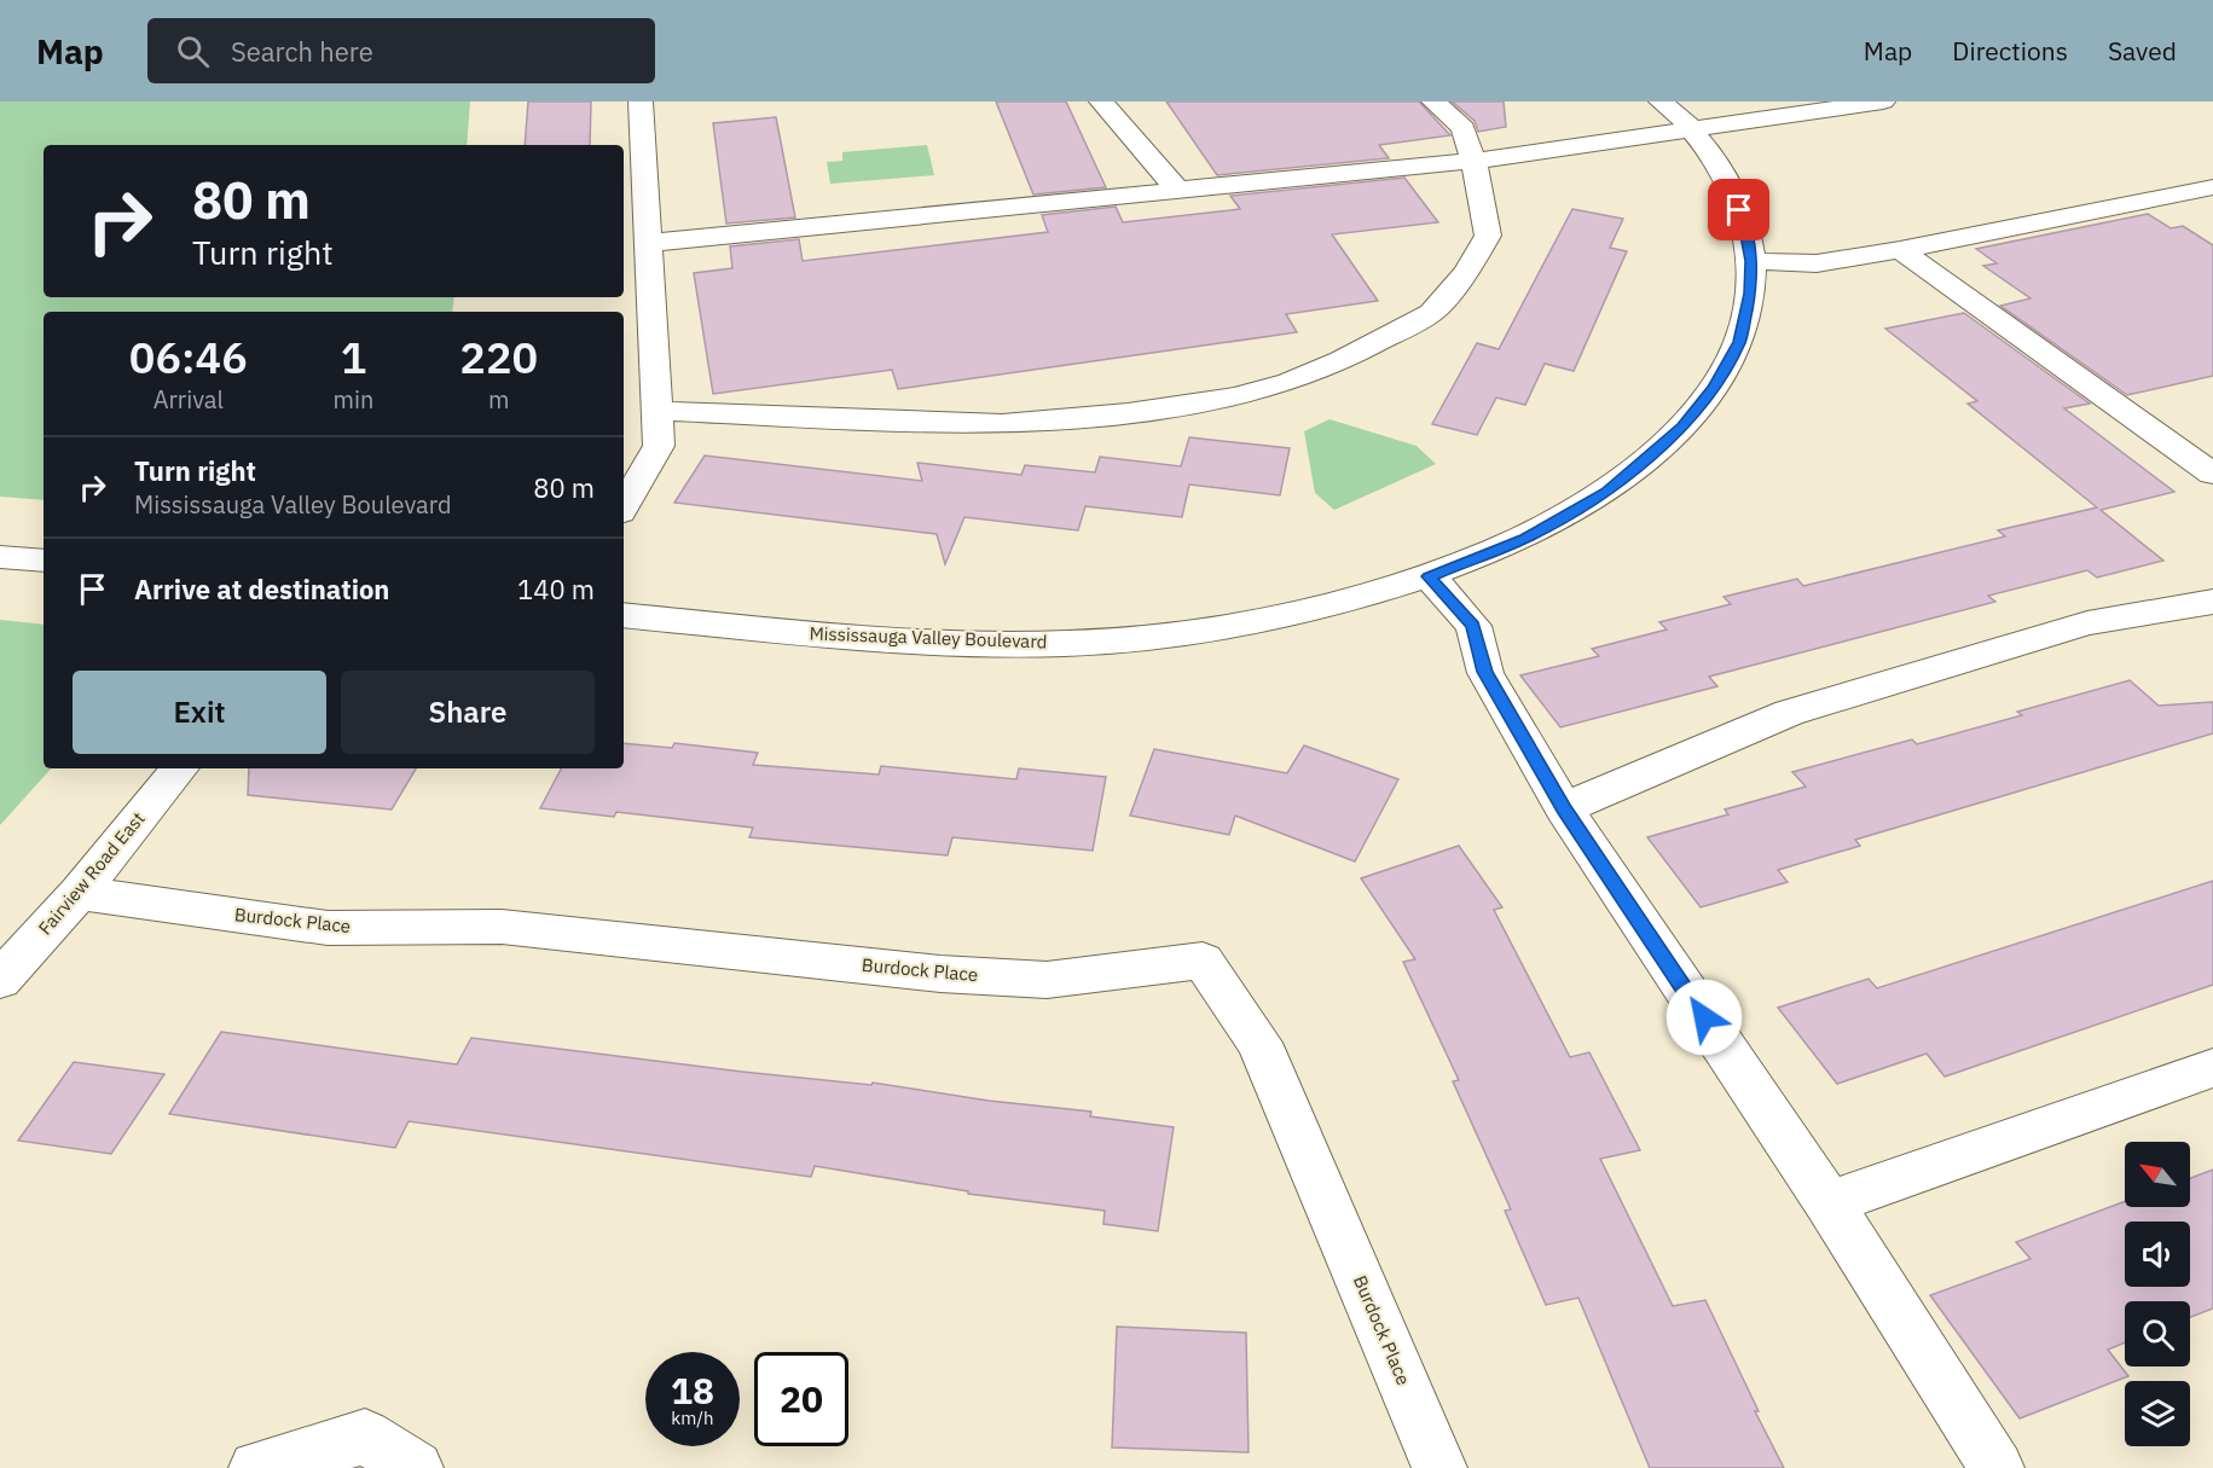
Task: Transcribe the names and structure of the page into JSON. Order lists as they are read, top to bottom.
{
  "streets": {
    "street": ["Mississauga Valley Boulevard", "Fairview Road East", "Burdock Place"]
  },
  "crossings": [
    ["Fairview Road East", "Burdock Place"]
  ],
  "north": "top left",
  "page": {
    "header": "Map",
    "search": "Search here",
    "nav": ["Map", "Directions", "Saved"],
    "turn": ["80 m", "Turn right"],
    "eta": [
      "06:46",
      "Arrival",
      "1",
      "min",
      "220",
      "m"
    ],
    "list": [
      {
        "name": "Turn right",
        "note": "Mississauga Valley Boulevard",
        "value": "80 m"
      },
      {
        "name": "Arrive at destination",
        "value": "140 m"
      }
    ],
    "buttons": ["Exit", "Share"],
    "speed": "18 km/h",
    "limit": "20"
  }
}
